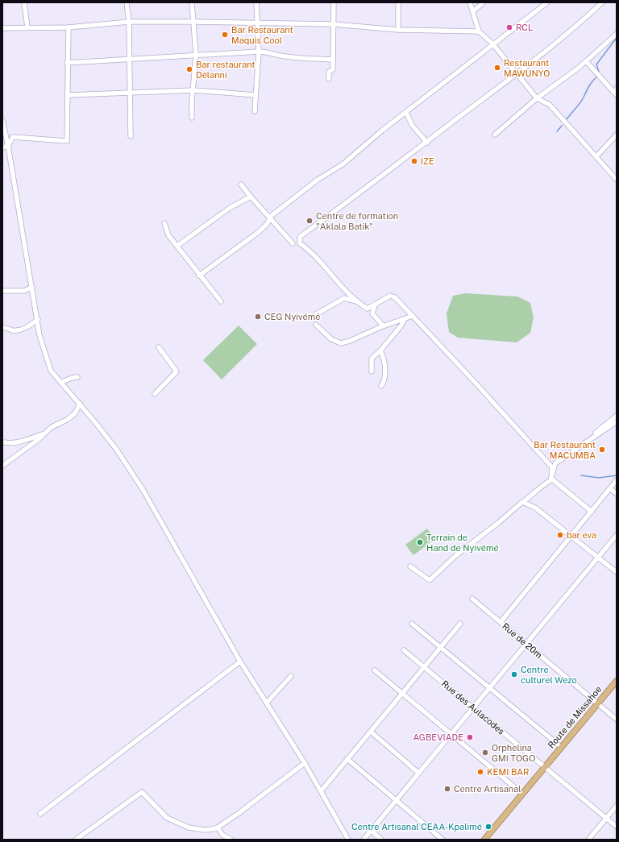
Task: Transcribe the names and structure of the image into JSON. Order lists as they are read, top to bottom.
{
  "streets": {
    "main road": ["Route de Missahoe"],
    "street": ["Rue de 20m", "Rue des Aulacodes"]
  },
  "crossings": [
    ["Rue de 20m", "Route de Missahoe"],
    ["Rue des Aulacodes", "Route de Missahoe"]
  ],
  "places": [
    "RCL",
    "Bar Restaurant Maquis Cool",
    "Restaurant MAWUNYO",
    "Bar restaurant Délanni",
    "IZE",
    "Centre de formation \"Aklala Batik\"",
    "CEG Nyivémé",
    "Bar Restaurant MACUMBA",
    "bar eva",
    "Terrain de Hand de Nyivémé",
    "Centre culturel Wezo",
    "AGBEVIADE",
    "Orphelina GMI TOGO",
    "KEMI BAR",
    "Centre Artisanal",
    "Centre Artisanal CEAA-Kpalimé"
  ]
}
